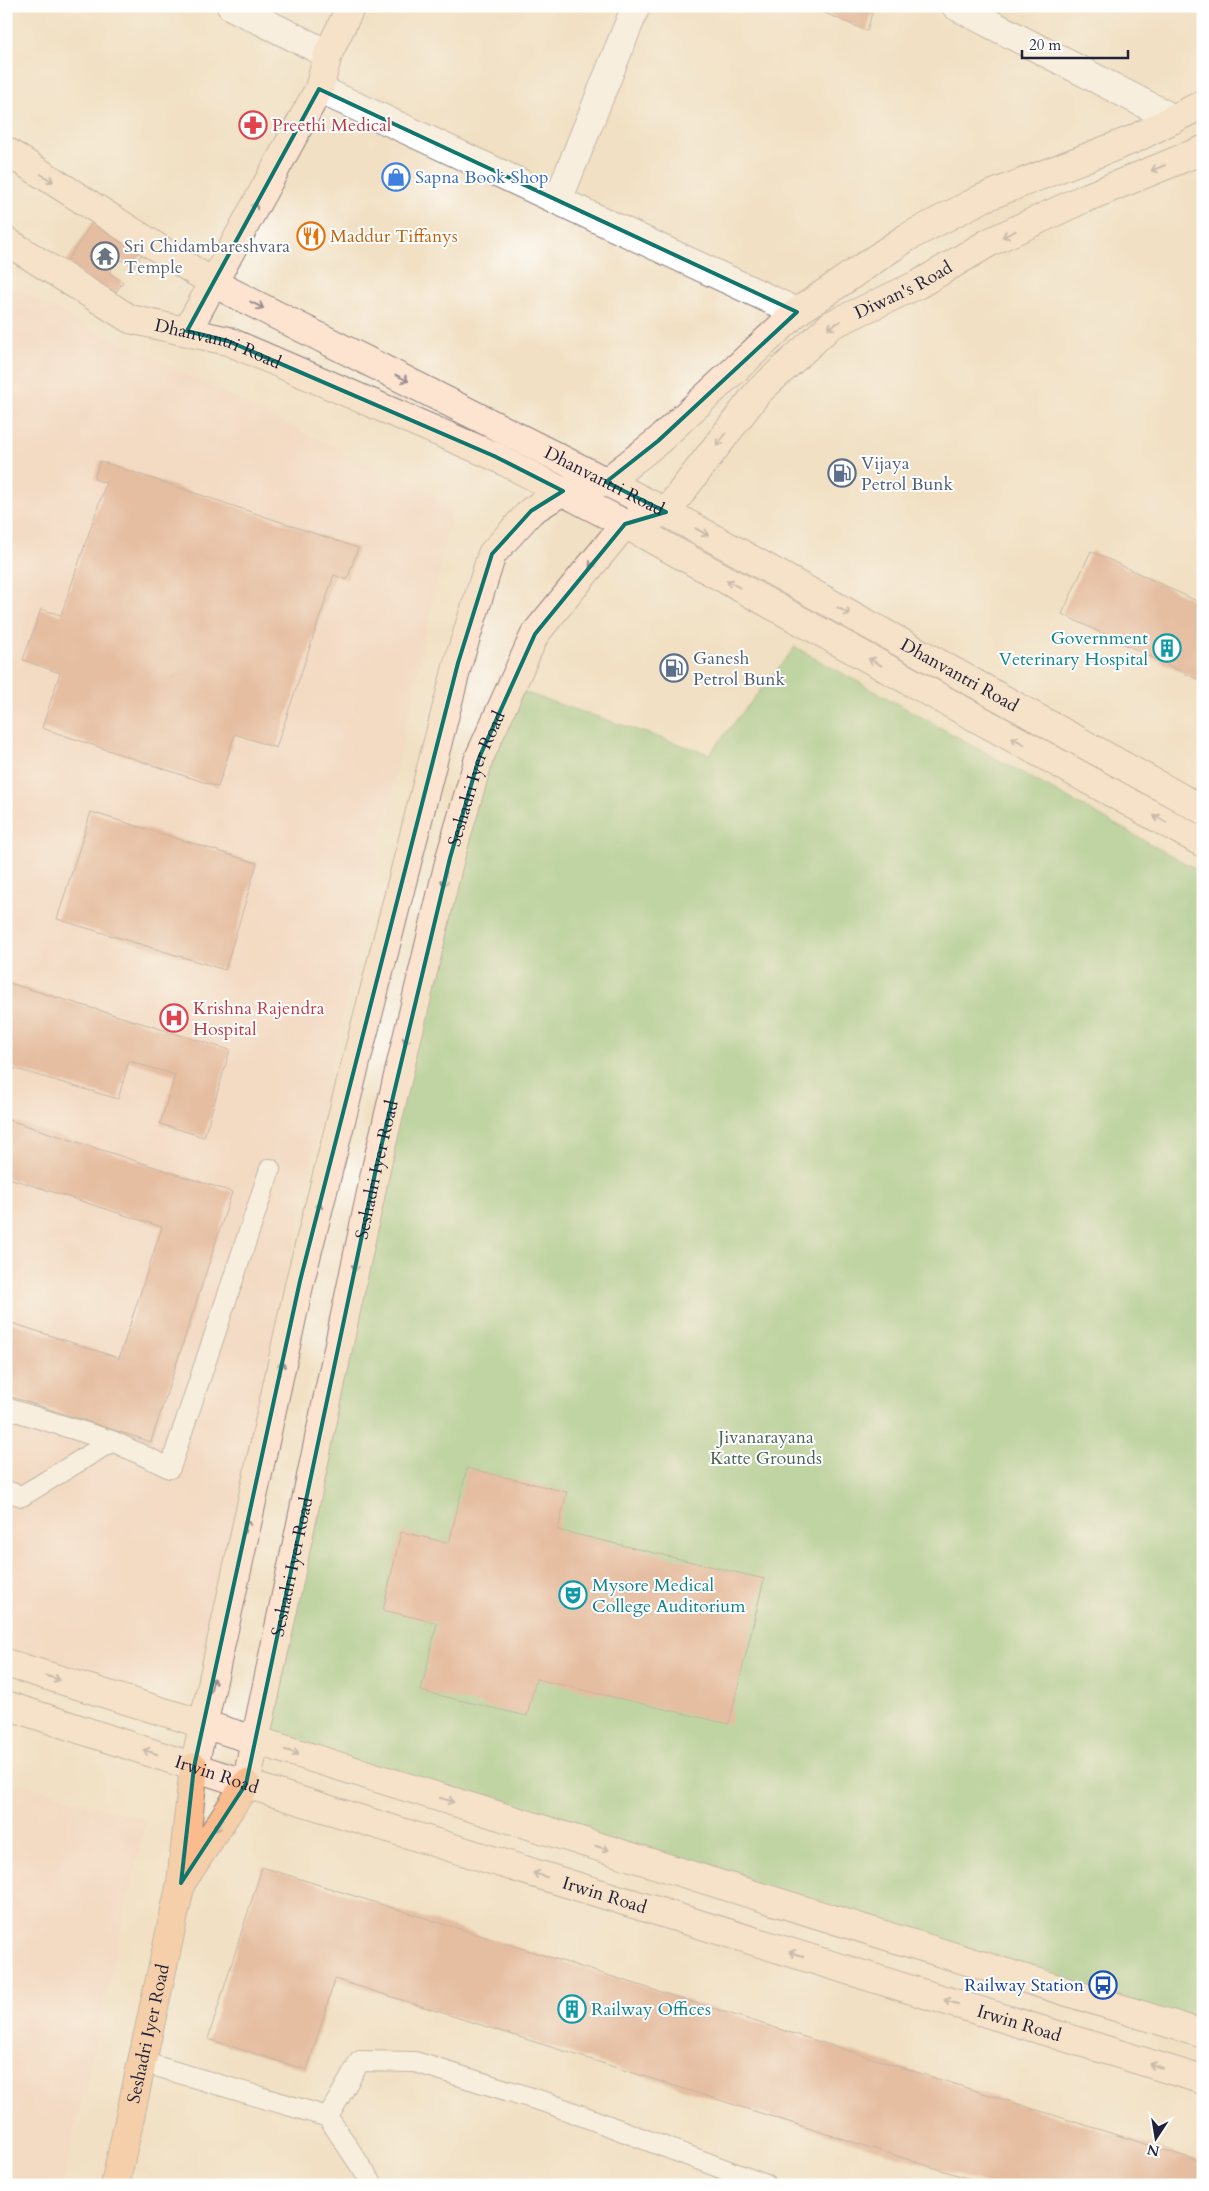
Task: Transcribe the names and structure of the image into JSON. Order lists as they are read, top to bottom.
{
  "streets": {
    "main road": ["Seshadri Iyer Road"],
    "street": ["Diwan's Road", "Dhanvantri Road", "Irwin Road"]
  },
  "crossings": [
    ["Diwan's Road", "Dhanvantri Road"],
    ["Dhanvantri Road", "Seshadri Iyer Road"],
    ["Seshadri Iyer Road", "Irwin Road"]
  ],
  "parks": ["Jivanarayana Katte Grounds"],
  "places": {
    "pharmacy": ["Preethi Medical"],
    "shop": ["Sapna Book Shop"],
    "restaurant": ["Maddur Tiffanys"],
    "temple": ["Sri Chidambareshvara Temple"],
    "fuel station": ["Vijaya Petrol Bunk", "Ganesh Petrol Bunk"],
    "building": ["Government Veterinary Hospital", "Railway Offices"],
    "hospital": ["Krishna Rajendra Hospital"],
    "theatre": ["Mysore Medical College Auditorium"],
    "bus stop": ["Railway Station"]
  },
  "scale_bar": "20 m",
  "north": "bottom"
}
